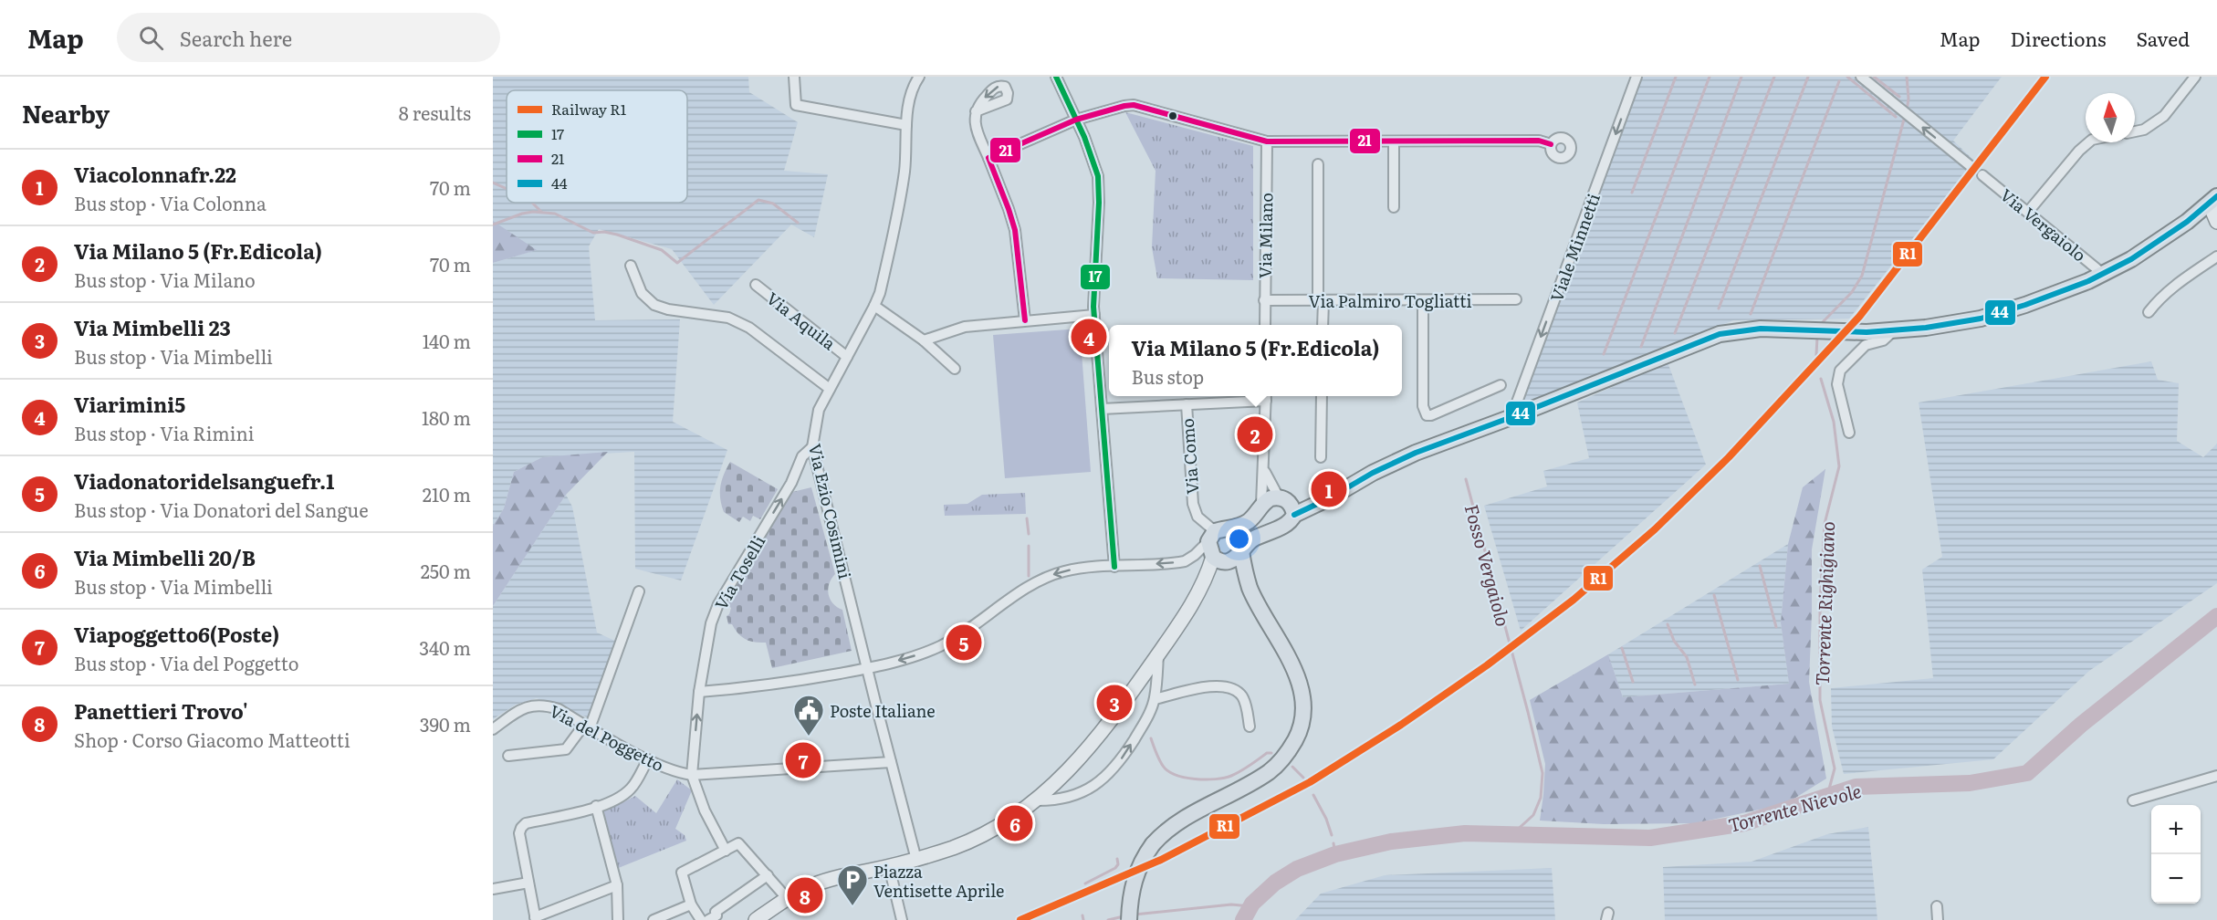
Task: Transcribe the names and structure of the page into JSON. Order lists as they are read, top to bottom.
{
  "streets": {
    "street": [
      "Via Vergaiolo",
      "Via Milano",
      "Viale Minnetti",
      "Via Palmiro Togliatti",
      "Via Aquila",
      "Via Como",
      "Via Ezio Cosimini",
      "Via Toselli",
      "Via del Poggetto"
    ]
  },
  "crossings": [
    ["Via Milano", "Via Palmiro Togliatti"],
    ["Via Aquila", "Via Ezio Cosimini"],
    ["Via Ezio Cosimini", "Via Toselli"],
    ["Via Ezio Cosimini", "Via del Poggetto"],
    ["Via Toselli", "Via del Poggetto"]
  ],
  "one_way": ["Viale Minnetti", "Via Toselli"],
  "water": ["Fosso Vergaiolo", "Torrente Righigiano", "Torrente Nievole"],
  "places": {
    "public building": ["Poste Italiane"],
    "parking": ["Piazza Ventisette Aprile"]
  },
  "lines": [
    "rail line R1",
    "transit line 17",
    "transit line 21",
    "transit line 44"
  ],
  "legend": [
    "Railway R1",
    "17",
    "21",
    "44"
  ],
  "north": "top",
  "page": {
    "header": "Map",
    "search": "Search here",
    "nav": ["Map", "Directions", "Saved"],
    "heading": ["Nearby", "8 results"],
    "list": [
      {
        "mark": "1",
        "name": "Viacolonnafr.22",
        "note": "Bus stop · Via Colonna",
        "value": "70 m"
      },
      {
        "mark": "2",
        "name": "Via Milano 5 (Fr.Edicola)",
        "note": "Bus stop · Via Milano",
        "value": "70 m"
      },
      {
        "mark": "3",
        "name": "Via Mimbelli 23",
        "note": "Bus stop · Via Mimbelli",
        "value": "140 m"
      },
      {
        "mark": "4",
        "name": "Viarimini5",
        "note": "Bus stop · Via Rimini",
        "value": "180 m"
      },
      {
        "mark": "5",
        "name": "Viadonatoridelsanguefr.1",
        "note": "Bus stop · Via Donatori del Sangue",
        "value": "210 m"
      },
      {
        "mark": "6",
        "name": "Via Mimbelli 20/B",
        "note": "Bus stop · Via Mimbelli",
        "value": "250 m"
      },
      {
        "mark": "7",
        "name": "Viapoggetto6(Poste)",
        "note": "Bus stop · Via del Poggetto",
        "value": "340 m"
      },
      {
        "mark": "8",
        "name": "Panettieri Trovo'",
        "note": "Shop · Corso Giacomo Matteotti",
        "value": "390 m"
      }
    ],
    "pins": [
      "4",
      "2",
      "1",
      "5",
      "3",
      "7",
      "6",
      "8"
    ],
    "popup": ["Via Milano 5 (Fr.Edicola)", "Bus stop"],
    "map_buttons": ["+", "−"]
  }
}
